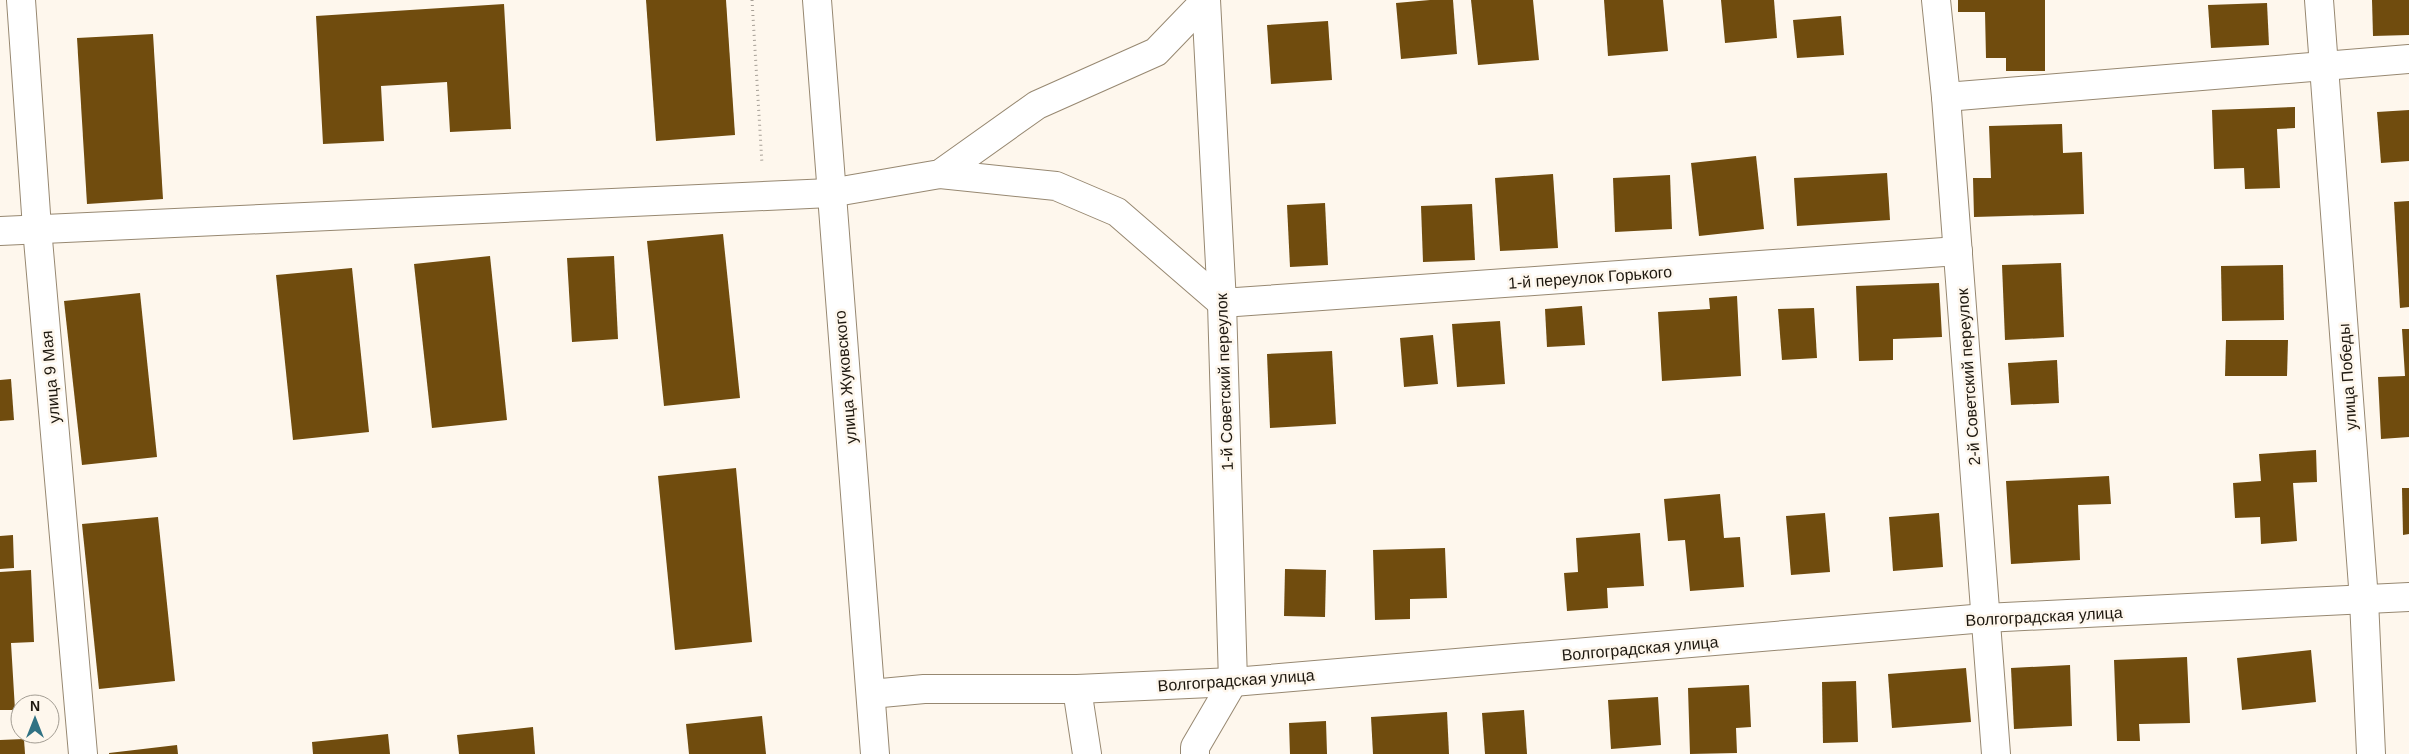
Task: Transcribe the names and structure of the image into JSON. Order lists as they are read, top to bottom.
{
  "streets": {
    "street": [
      "1-й переулок Горького",
      "улица 9 Мая",
      "улица Жуковского",
      "2-й Советский переулок",
      "улица Победы",
      "1-й Советский переулок",
      "Волгоградская улица"
    ]
  },
  "crossings": [
    ["1-й переулок Горького", "2-й Советский переулок"],
    ["1-й переулок Горького", "1-й Советский переулок"],
    ["улица Жуковского", "Волгоградская улица"],
    ["2-й Советский переулок", "Волгоградская улица"],
    ["улица Победы", "Волгоградская улица"],
    ["1-й Советский переулок", "Волгоградская улица"]
  ],
  "north": "top"
}
